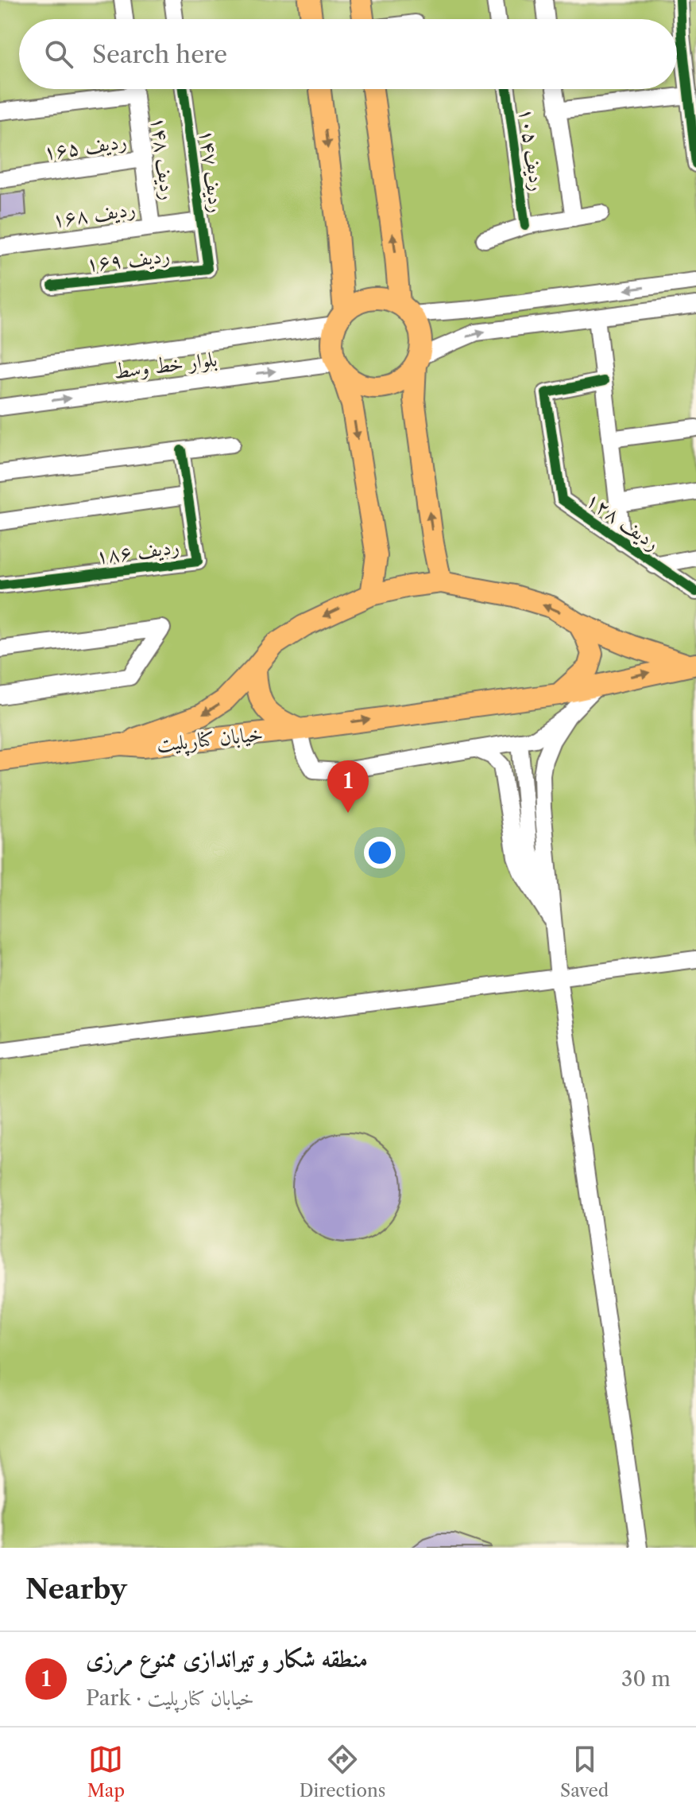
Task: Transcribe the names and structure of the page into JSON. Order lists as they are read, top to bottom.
{
  "streets": {
    "main road": ["خیابان کنارپلیت"],
    "street": [
      "ردیف ۱۶۵",
      "ردیف ۱۰۵",
      "ردیف ۱۴۸",
      "ردیف ۱۴۷",
      "ردیف ۱۶۸",
      "ردیف ۱۶۹",
      "بلوار خط وسط",
      "ردیف ۱۲۸",
      "ردیف ۱۸۶"
    ]
  },
  "crossings": [
    ["ردیف ۱۶۵", "ردیف ۱۴۸"],
    ["ردیف ۱۴۸", "ردیف ۱۶۸"],
    ["ردیف ۱۴۷", "ردیف ۱۶۸"],
    ["ردیف ۱۴۷", "ردیف ۱۶۹"]
  ],
  "page": {
    "search": "Search here",
    "pins": "1",
    "heading": "Nearby",
    "list": [
      {
        "mark": "1",
        "name": "منطقه شکار و تیراندازی ممنوع مرزی",
        "note": "Park · خیابان کنارپلیت",
        "value": "30 m"
      }
    ],
    "nav": ["Map", "Directions", "Saved"]
  }
}
